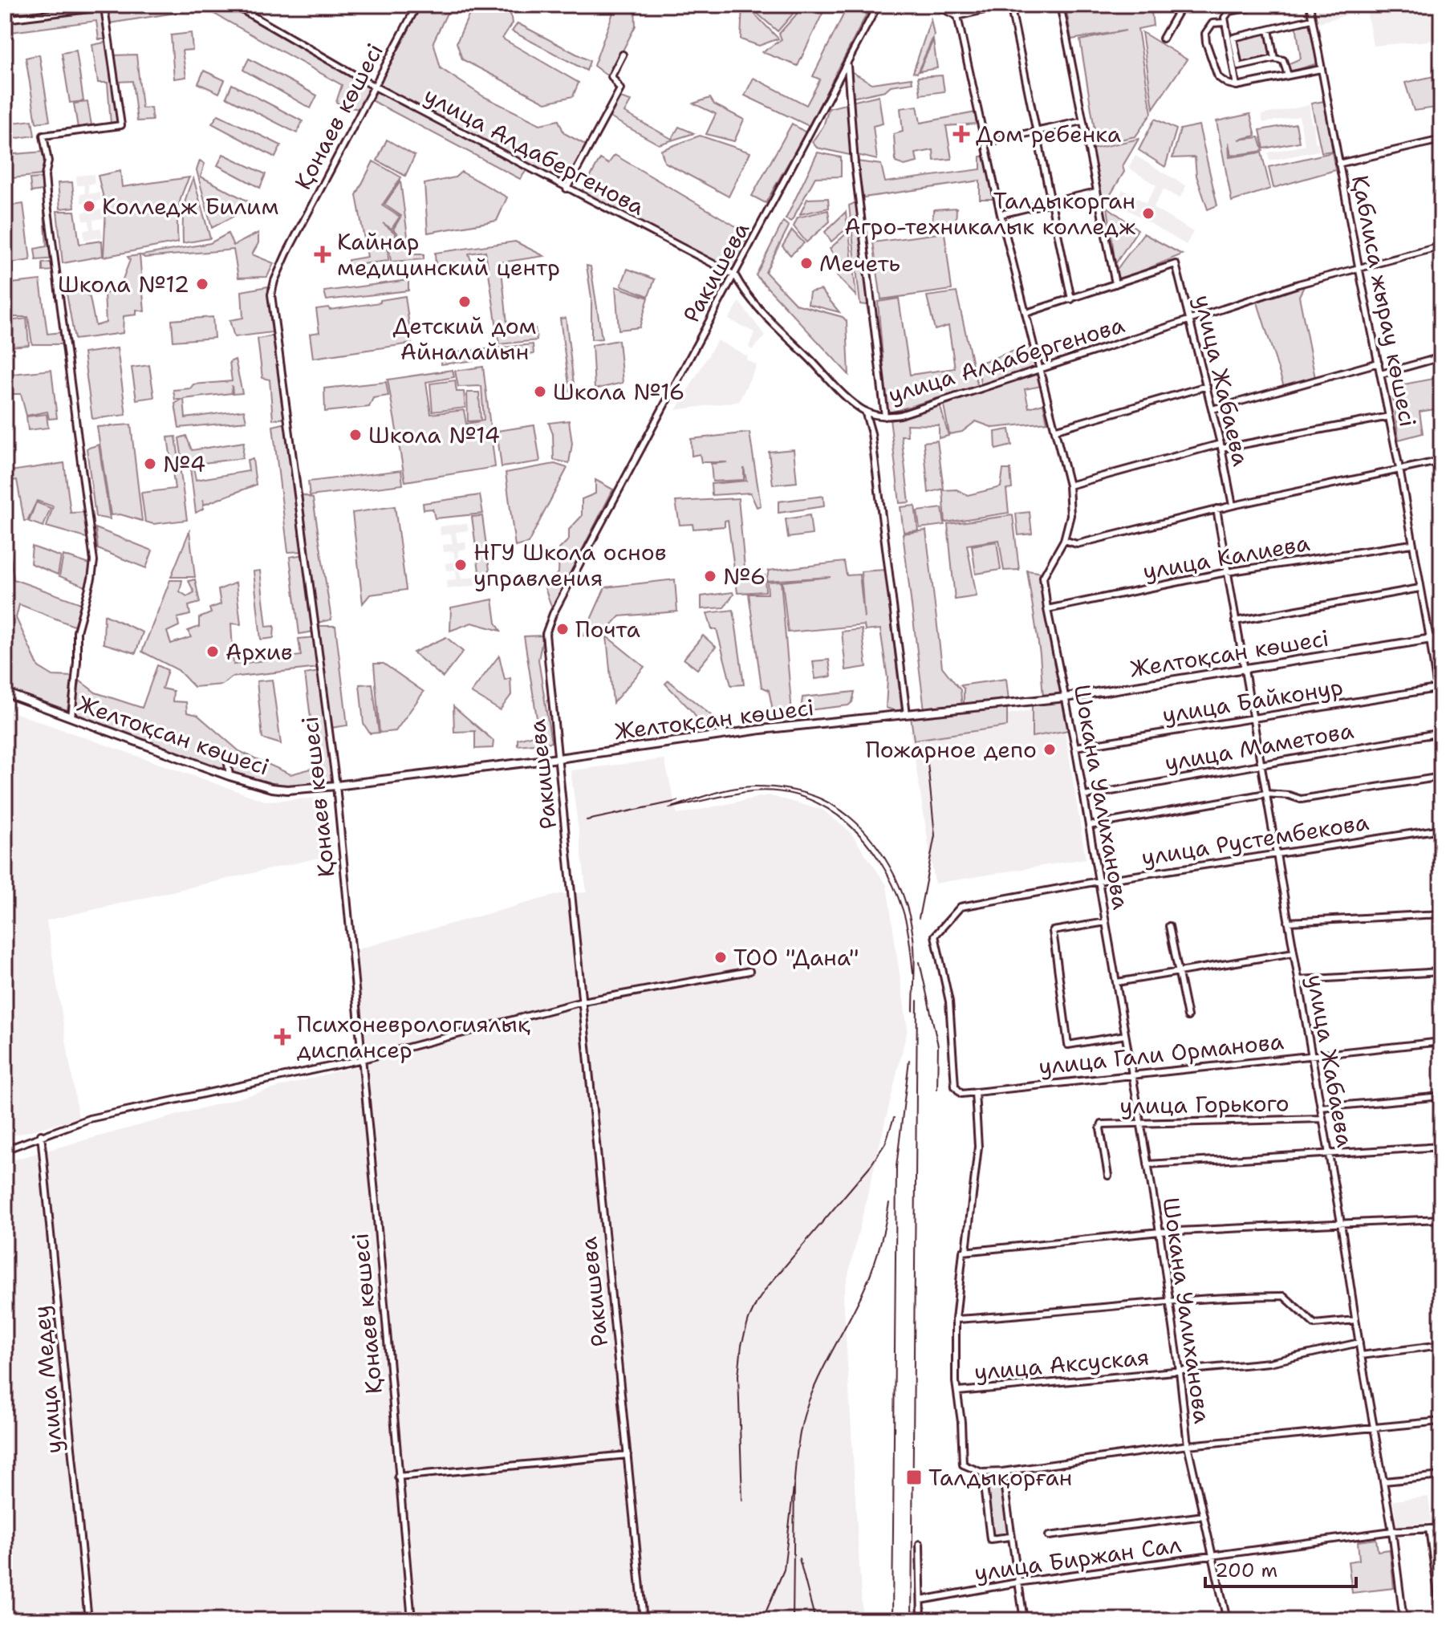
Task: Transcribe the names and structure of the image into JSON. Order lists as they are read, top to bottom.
{
  "streets": {
    "main road": ["Желтоқсан көшесі"],
    "street": [
      "Қонаев көшесі",
      "улица Алдабергенова",
      "Ракишева",
      "Қаблиса жырау көшесі",
      "улица Жабаева",
      "улица Калиева",
      "улица Байконур",
      "улица Маметова",
      "Шокана Уалиханова",
      "улица Рустембекова",
      "улица Гали Орманова",
      "улица Горького",
      "улица Аксуская",
      "улица Медеу",
      "улица Биржан Сал"
    ]
  },
  "crossings": [
    ["Қонаев көшесі", "улица Алдабергенова"],
    ["Қонаев көшесі", "Желтоқсан көшесі"],
    ["улица Алдабергенова", "Ракишева"],
    ["улица Алдабергенова", "Қаблиса жырау көшесі"],
    ["улица Алдабергенова", "улица Жабаева"],
    ["улица Алдабергенова", "Шокана Уалиханова"],
    ["Ракишева", "Желтоқсан көшесі"],
    ["Қаблиса жырау көшесі", "улица Калиева"],
    ["Қаблиса жырау көшесі", "Желтоқсан көшесі"],
    ["Қаблиса жырау көшесі", "улица Байконур"],
    ["улица Жабаева", "улица Калиева"],
    ["улица Жабаева", "Желтоқсан көшесі"],
    ["улица Жабаева", "улица Байконур"],
    ["улица Жабаева", "улица Маметова"],
    ["улица Жабаева", "улица Рустембекова"],
    ["улица Жабаева", "улица Гали Орманова"],
    ["улица Жабаева", "улица Горького"],
    ["улица Жабаева", "улица Аксуская"],
    ["улица Жабаева", "улица Биржан Сал"],
    ["улица Калиева", "Шокана Уалиханова"],
    ["Желтоқсан көшесі", "Шокана Уалиханова"],
    ["улица Байконур", "Шокана Уалиханова"],
    ["улица Маметова", "Шокана Уалиханова"],
    ["Шокана Уалиханова", "улица Рустембекова"],
    ["Шокана Уалиханова", "улица Гали Орманова"],
    ["Шокана Уалиханова", "улица Горького"],
    ["Шокана Уалиханова", "улица Аксуская"],
    ["Шокана Уалиханова", "улица Биржан Сал"],
    ["улица Рустембекова", "улица Гали Орманова"]
  ],
  "places": {
    "health": ["Дом ребенка", "Кайнар медицинский центр", "Психоневрологиялық диспансер"],
    "other": [
      "Колледж Билим",
      "Талдыкорган Агро-техникалык колледж",
      "Мечеть",
      "Школа №12",
      "Детский дом Айналайын",
      "Школа №16",
      "Школа №14",
      "№4",
      "НГУ Школа основ управления",
      "№6",
      "Почта",
      "Архив",
      "Пожарное депо",
      "ТОО \"Дана\""
    ],
    "transit": ["Талдықорған"]
  },
  "scale_bar": "200 m"
}
